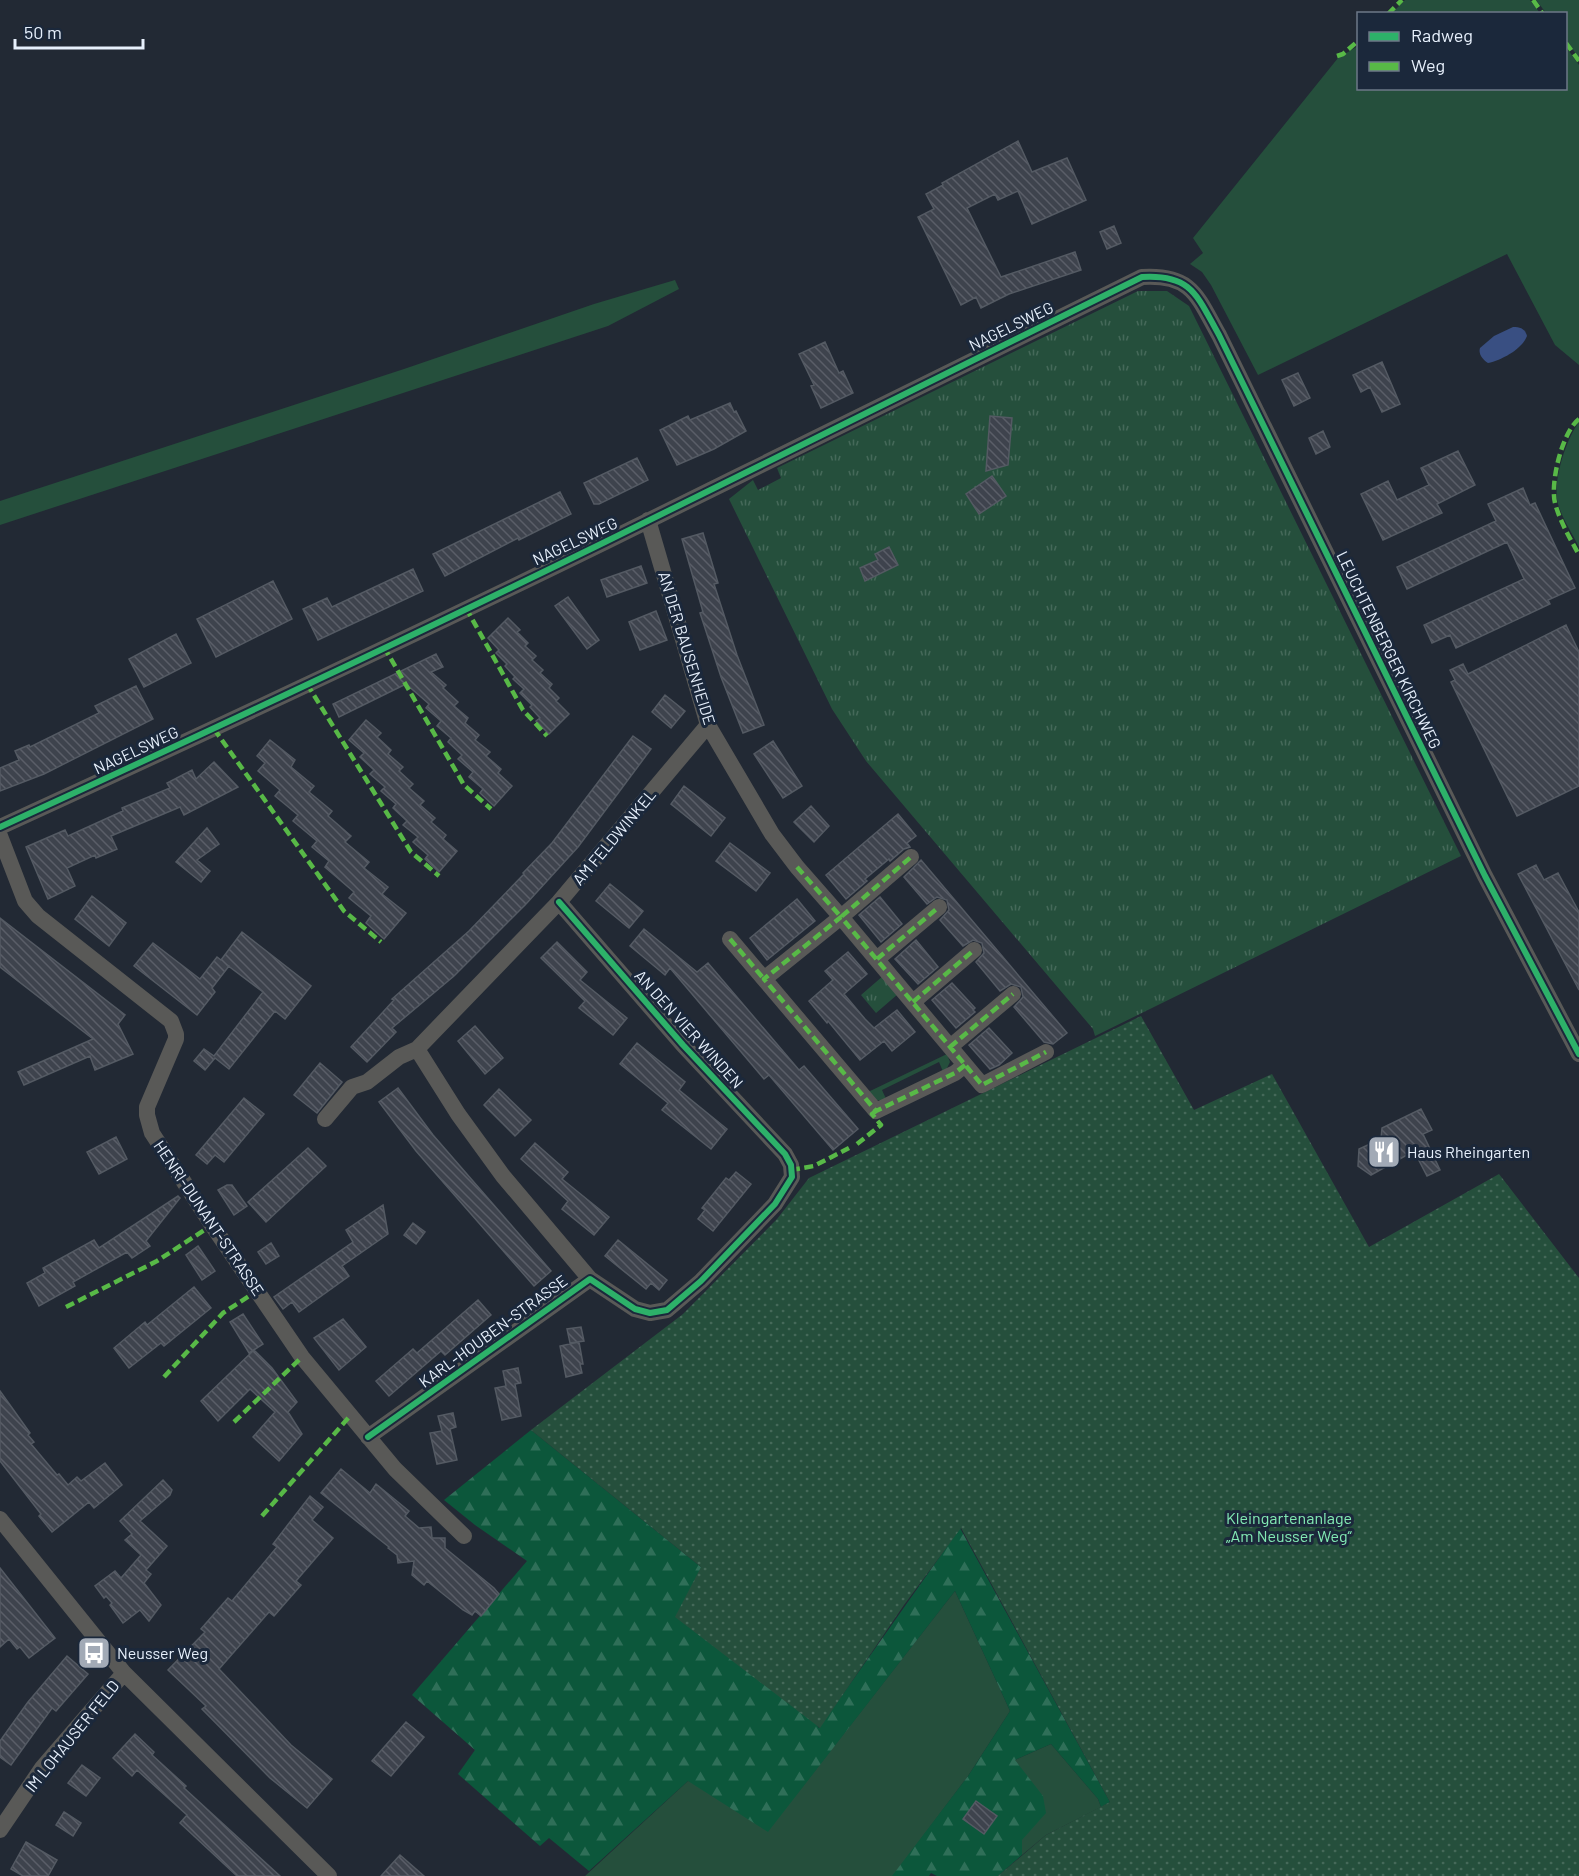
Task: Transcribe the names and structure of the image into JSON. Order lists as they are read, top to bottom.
{
  "streets": {
    "street": [
      "NAGELSWEG",
      "AN DER BAUSENHEIDE",
      "LEUCHTENBERGER KIRCHWEG",
      "AM FELDWINKEL",
      "AN DEN VIER WINDEN",
      "HENRI-DUNANT-STRASSE",
      "KARL-HOUBEN-STRASSE",
      "IM LOHAUSER FELD"
    ]
  },
  "crossings": [
    ["NAGELSWEG", "AN DER BAUSENHEIDE"],
    ["NAGELSWEG", "LEUCHTENBERGER KIRCHWEG"],
    ["AN DER BAUSENHEIDE", "AM FELDWINKEL"],
    ["AM FELDWINKEL", "AN DEN VIER WINDEN"],
    ["AN DEN VIER WINDEN", "KARL-HOUBEN-STRASSE"],
    ["HENRI-DUNANT-STRASSE", "KARL-HOUBEN-STRASSE"]
  ],
  "parks": ["Kleingartenanlage „Am Neusser Weg“"],
  "places": {
    "restaurant": ["Haus Rheingarten"],
    "bus stop": ["Neusser Weg"]
  },
  "legend": ["Radweg", "Weg"],
  "scale_bar": "50 m"
}
